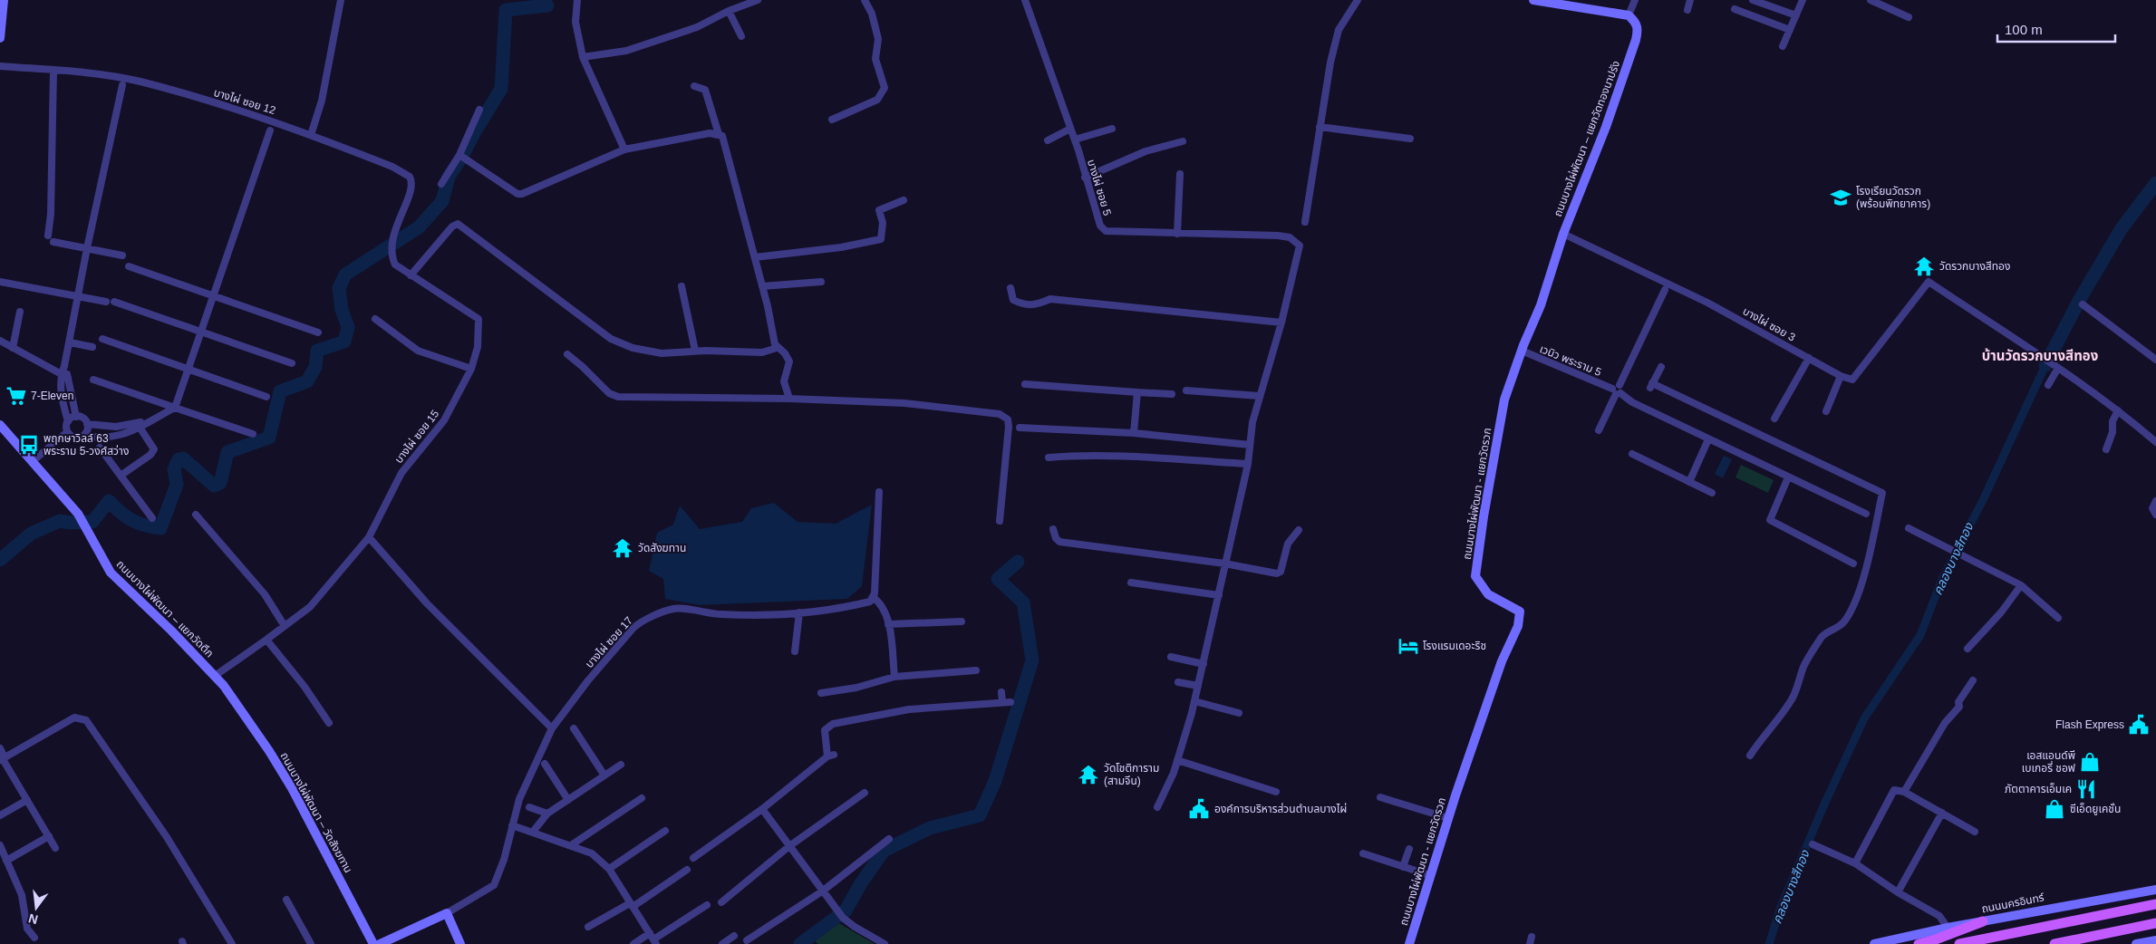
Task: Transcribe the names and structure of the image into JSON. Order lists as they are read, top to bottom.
{
  "streets": {
    "street": [
      "บางไผ่ ซอย 12",
      "ถนนบางไผ่พัฒนา – แยกวัดทองนาปรัง",
      "บางไผ่ ซอย 5",
      "บางไผ่ ซอย 3",
      "เวนิว พระราม 5",
      "บางไผ่ ซอย 15",
      "ถนนบางไผ่พัฒนา - แยกวัดรวก",
      "ถนนบางไผ่พัฒนา – แยกวัดตึก",
      "บางไผ่ ซอย 17",
      "ถนนบางไผ่พัฒนา – วัดสังฆทาน",
      "ถนนนครอินทร์"
    ]
  },
  "crossings": [
    ["บางไผ่ ซอย 12", "บางไผ่ ซอย 15"],
    ["ถนนบางไผ่พัฒนา – แยกวัดทองนาปรัง", "บางไผ่ ซอย 3"],
    ["ถนนบางไผ่พัฒนา – แยกวัดทองนาปรัง", "ถนนบางไผ่พัฒนา - แยกวัดรวก"],
    ["บางไผ่ ซอย 3", "ถนนบางไผ่พัฒนา - แยกวัดรวก"],
    ["เวนิว พระราม 5", "ถนนบางไผ่พัฒนา - แยกวัดรวก"],
    ["บางไผ่ ซอย 15", "ถนนบางไผ่พัฒนา – แยกวัดตึก"],
    ["บางไผ่ ซอย 15", "ถนนบางไผ่พัฒนา – วัดสังฆทาน"],
    ["ถนนบางไผ่พัฒนา – แยกวัดตึก", "ถนนบางไผ่พัฒนา – วัดสังฆทาน"]
  ],
  "districts": ["บ้านวัดรวกบางสีทอง"],
  "water": ["คลองบางสีทอง"],
  "places": {
    "school or university": ["โรงเรียนวัดรวก (พร้อมพิทยาคาร)"],
    "temple": ["วัดรวกบางสีทอง", "วัดสังฆทาน", "วัดโชติการาม (สามจีน)"],
    "supermarket": ["7-Eleven"],
    "bus stop": ["พฤกษาวิลล์ 63 พระราม 5-วงศ์สว่าง"],
    "hotel": ["โรงแรมเดอะริช"],
    "public building": ["Flash Express", "องค์การบริหารส่วนตำบลบางไผ่"],
    "shop": ["เอสแอนด์พี เบเกอรี่ ชอฟ", "ซีเอ็ดยูเคชั่น"],
    "restaurant": ["ภัตตาคารเอ็มเค"]
  },
  "scale_bar": "100 m",
  "north": "bottom"
}
